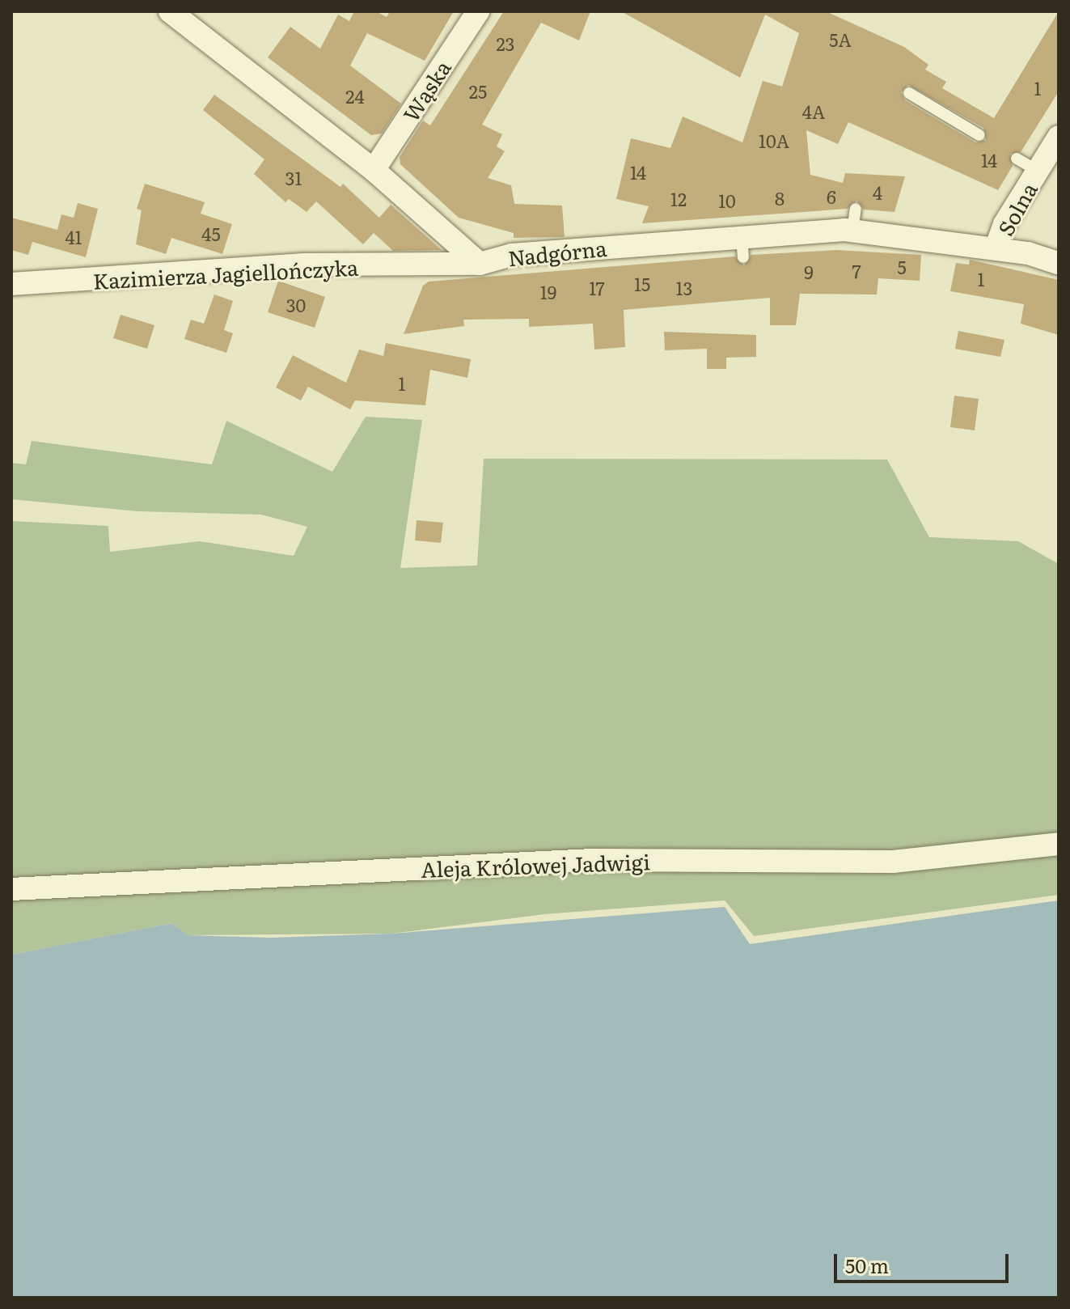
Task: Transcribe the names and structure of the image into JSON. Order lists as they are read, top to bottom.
{
  "streets": {
    "street": [
      "Wąska",
      "Solna",
      "Nadgórna",
      "Kazimierza Jagiellończyka",
      "Aleja Królowej Jadwigi"
    ]
  },
  "crossings": [
    ["Wąska", "Nadgórna"],
    ["Solna", "Nadgórna"],
    ["Nadgórna", "Kazimierza Jagiellończyka"]
  ],
  "house_numbers": [
    "5A",
    "23",
    "1",
    "25",
    "24",
    "4A",
    "10A",
    "14",
    "14",
    "31",
    "4",
    "6",
    "8",
    "12",
    "10",
    "45",
    "41",
    "5",
    "7",
    "9",
    "1",
    "15",
    "17",
    "13",
    "19",
    "30",
    "1"
  ],
  "scale_bar": "50 m"
}
